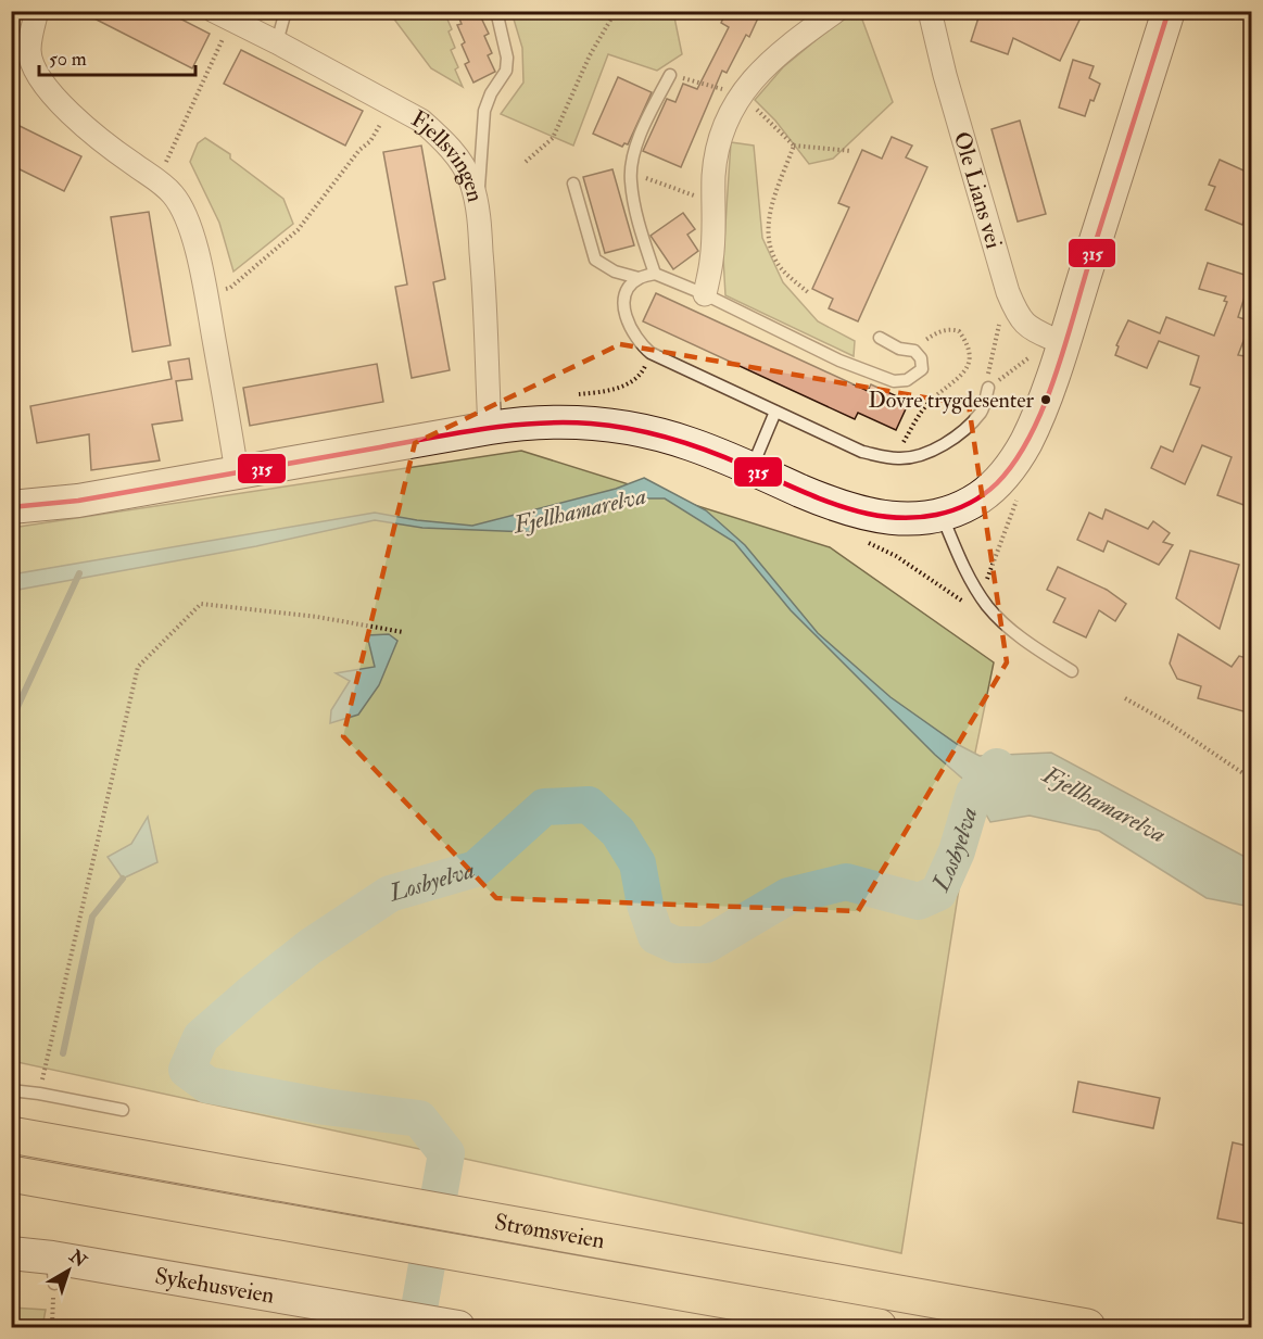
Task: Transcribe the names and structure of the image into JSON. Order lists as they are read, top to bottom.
{
  "streets": {
    "highway": ["Strømsveien"],
    "main road": ["Sykehusveien"],
    "street": ["Fjellsvingen", "Ole Lians vei"]
  },
  "water": ["Fjellhamarelva", "Losbyelva"],
  "places": ["Dovre trygdesenter"],
  "lines": ["transit line 315"],
  "scale_bar": "50 m",
  "north": "top right"
}
